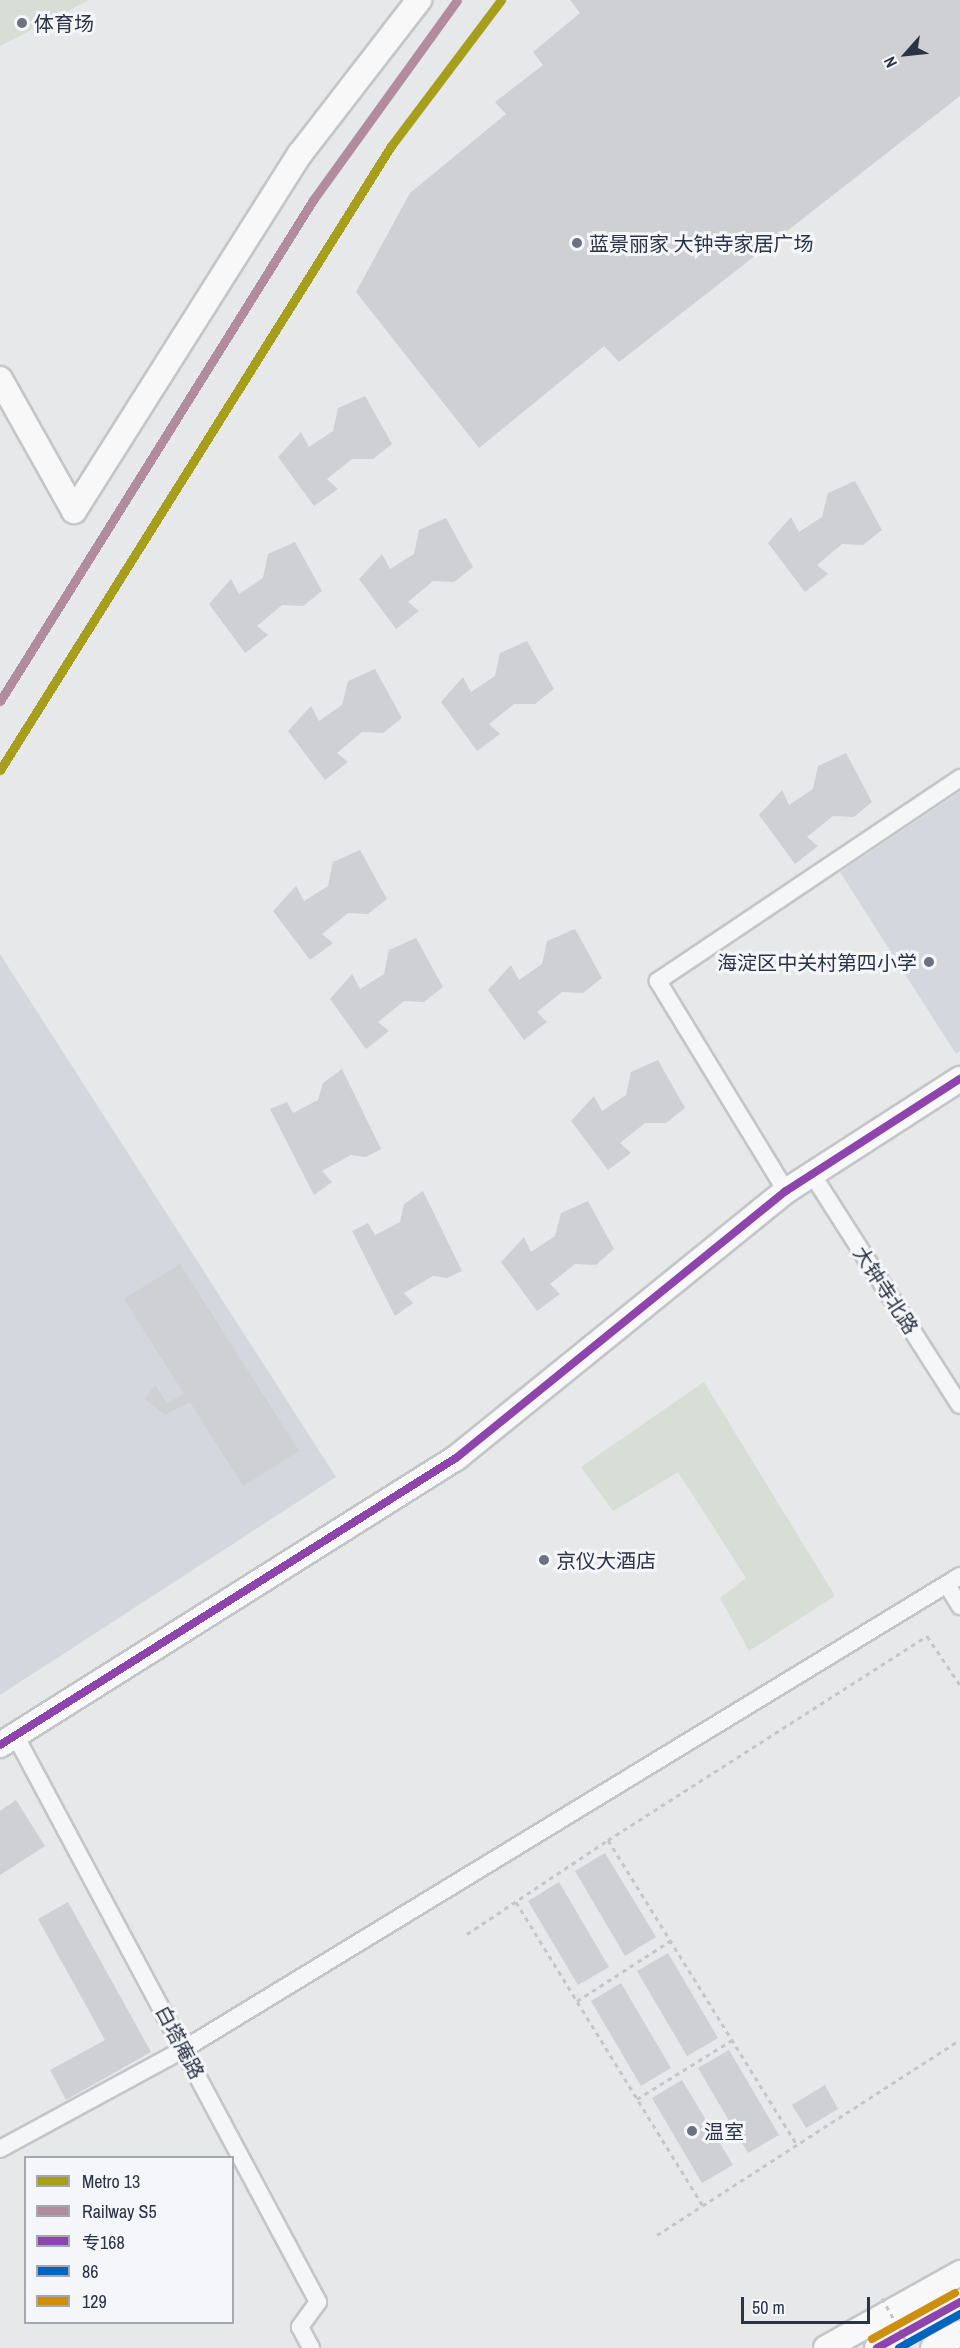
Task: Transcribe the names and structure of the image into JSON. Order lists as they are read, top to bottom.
{
  "streets": {
    "street": ["大钟寺北路", "白塔庵路"]
  },
  "places": [
    "体育场",
    "蓝景丽家 大钟寺家居广场",
    "海淀区中关村第四小学",
    "京仪大酒店",
    "温室"
  ],
  "lines": [
    "metro line 13",
    "rail line S5",
    "transit line 专168",
    "transit line 129",
    "transit line 86"
  ],
  "legend": [
    "Metro 13",
    "Railway S5",
    "专168",
    "86",
    "129"
  ],
  "scale_bar": "50 m",
  "north": "bottom left"
}
